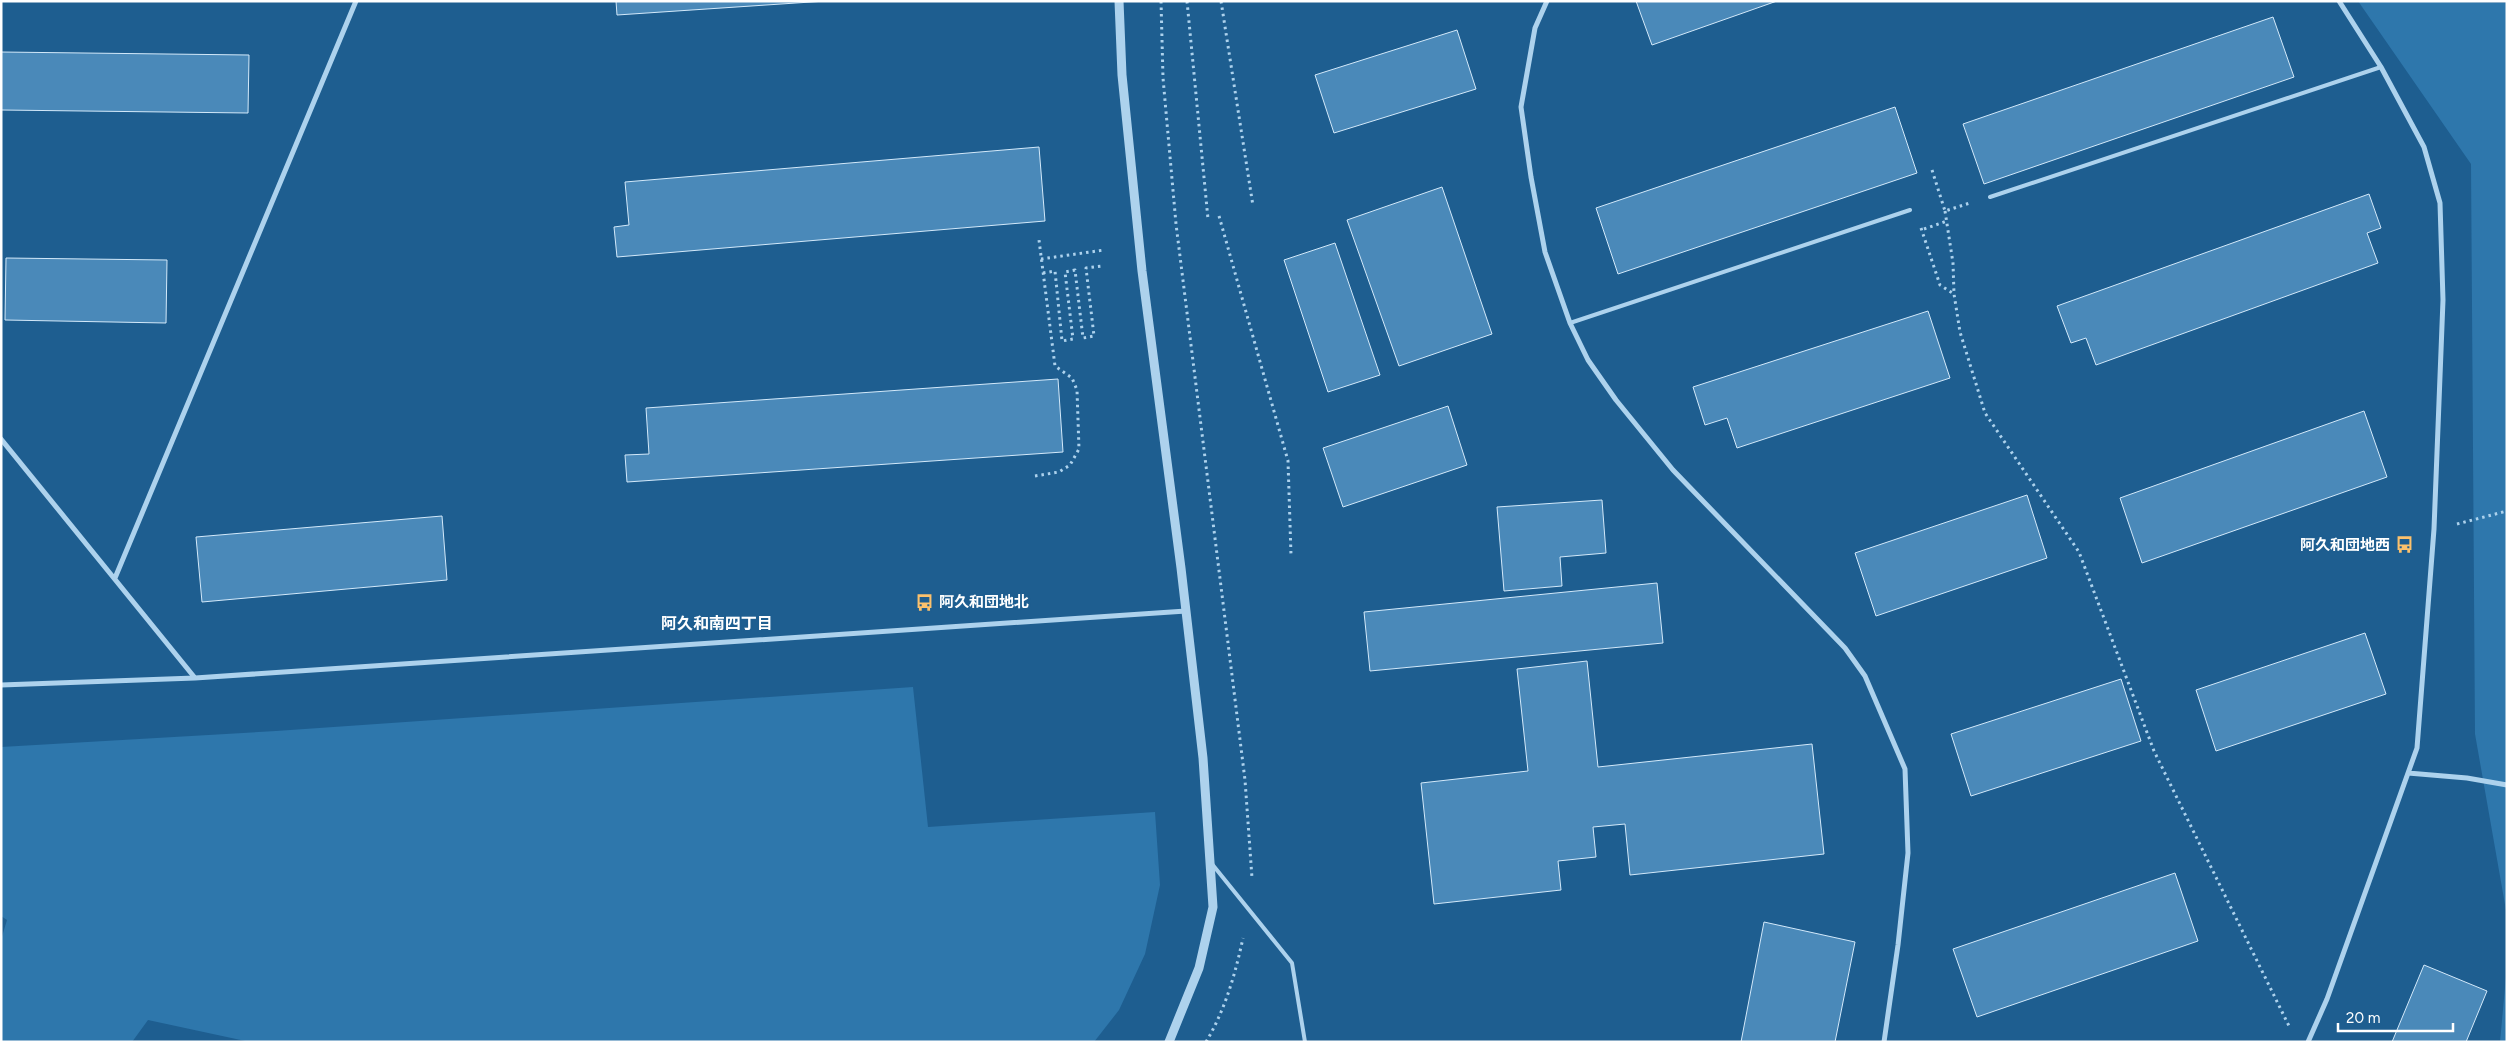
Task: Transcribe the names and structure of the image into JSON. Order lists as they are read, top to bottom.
{
  "districts": ["阿久和南四丁目"],
  "places": {
    "bus stop": ["阿久和団地西", "阿久和団地北"]
  },
  "scale_bar": "20 m"
}
